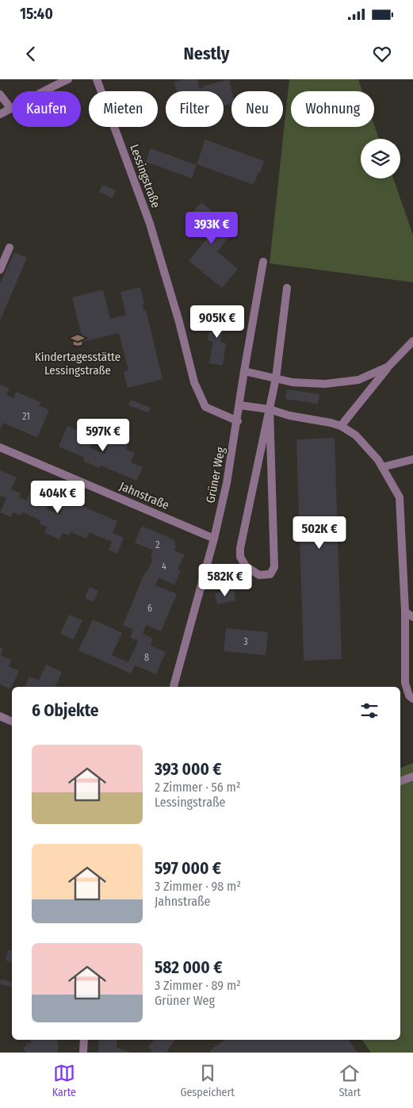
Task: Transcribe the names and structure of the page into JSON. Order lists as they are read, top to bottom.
{
  "streets": {
    "street": ["Lessingstraße", "Grüner Weg", "Jahnstraße"]
  },
  "crossings": [
    ["Lessingstraße", "Grüner Weg"],
    ["Grüner Weg", "Jahnstraße"]
  ],
  "places": {
    "school or university": ["Kindertagesstätte Lessingstraße"]
  },
  "house_numbers": [
    "21",
    "2",
    "4",
    "6",
    "3",
    "8"
  ],
  "page": {
    "status": "15:40",
    "header": "Nestly",
    "chip": [
      "Kaufen",
      "Mieten",
      "Filter",
      "Neu",
      "Wohnung"
    ],
    "price": [
      "393K €",
      "905K €",
      "597K €",
      "404K €",
      "502K €",
      "582K €"
    ],
    "heading": "6 Objekte",
    "list": [
      {
        "name": "393 000 €",
        "note": "2 Zimmer · 56 m² · Lessingstraße"
      },
      {
        "name": "597 000 €",
        "note": "3 Zimmer · 98 m² · Jahnstraße"
      },
      {
        "name": "582 000 €",
        "note": "3 Zimmer · 89 m² · Grüner Weg"
      }
    ],
    "tabs": ["Karte", "Gespeichert", "Start"]
  }
}
